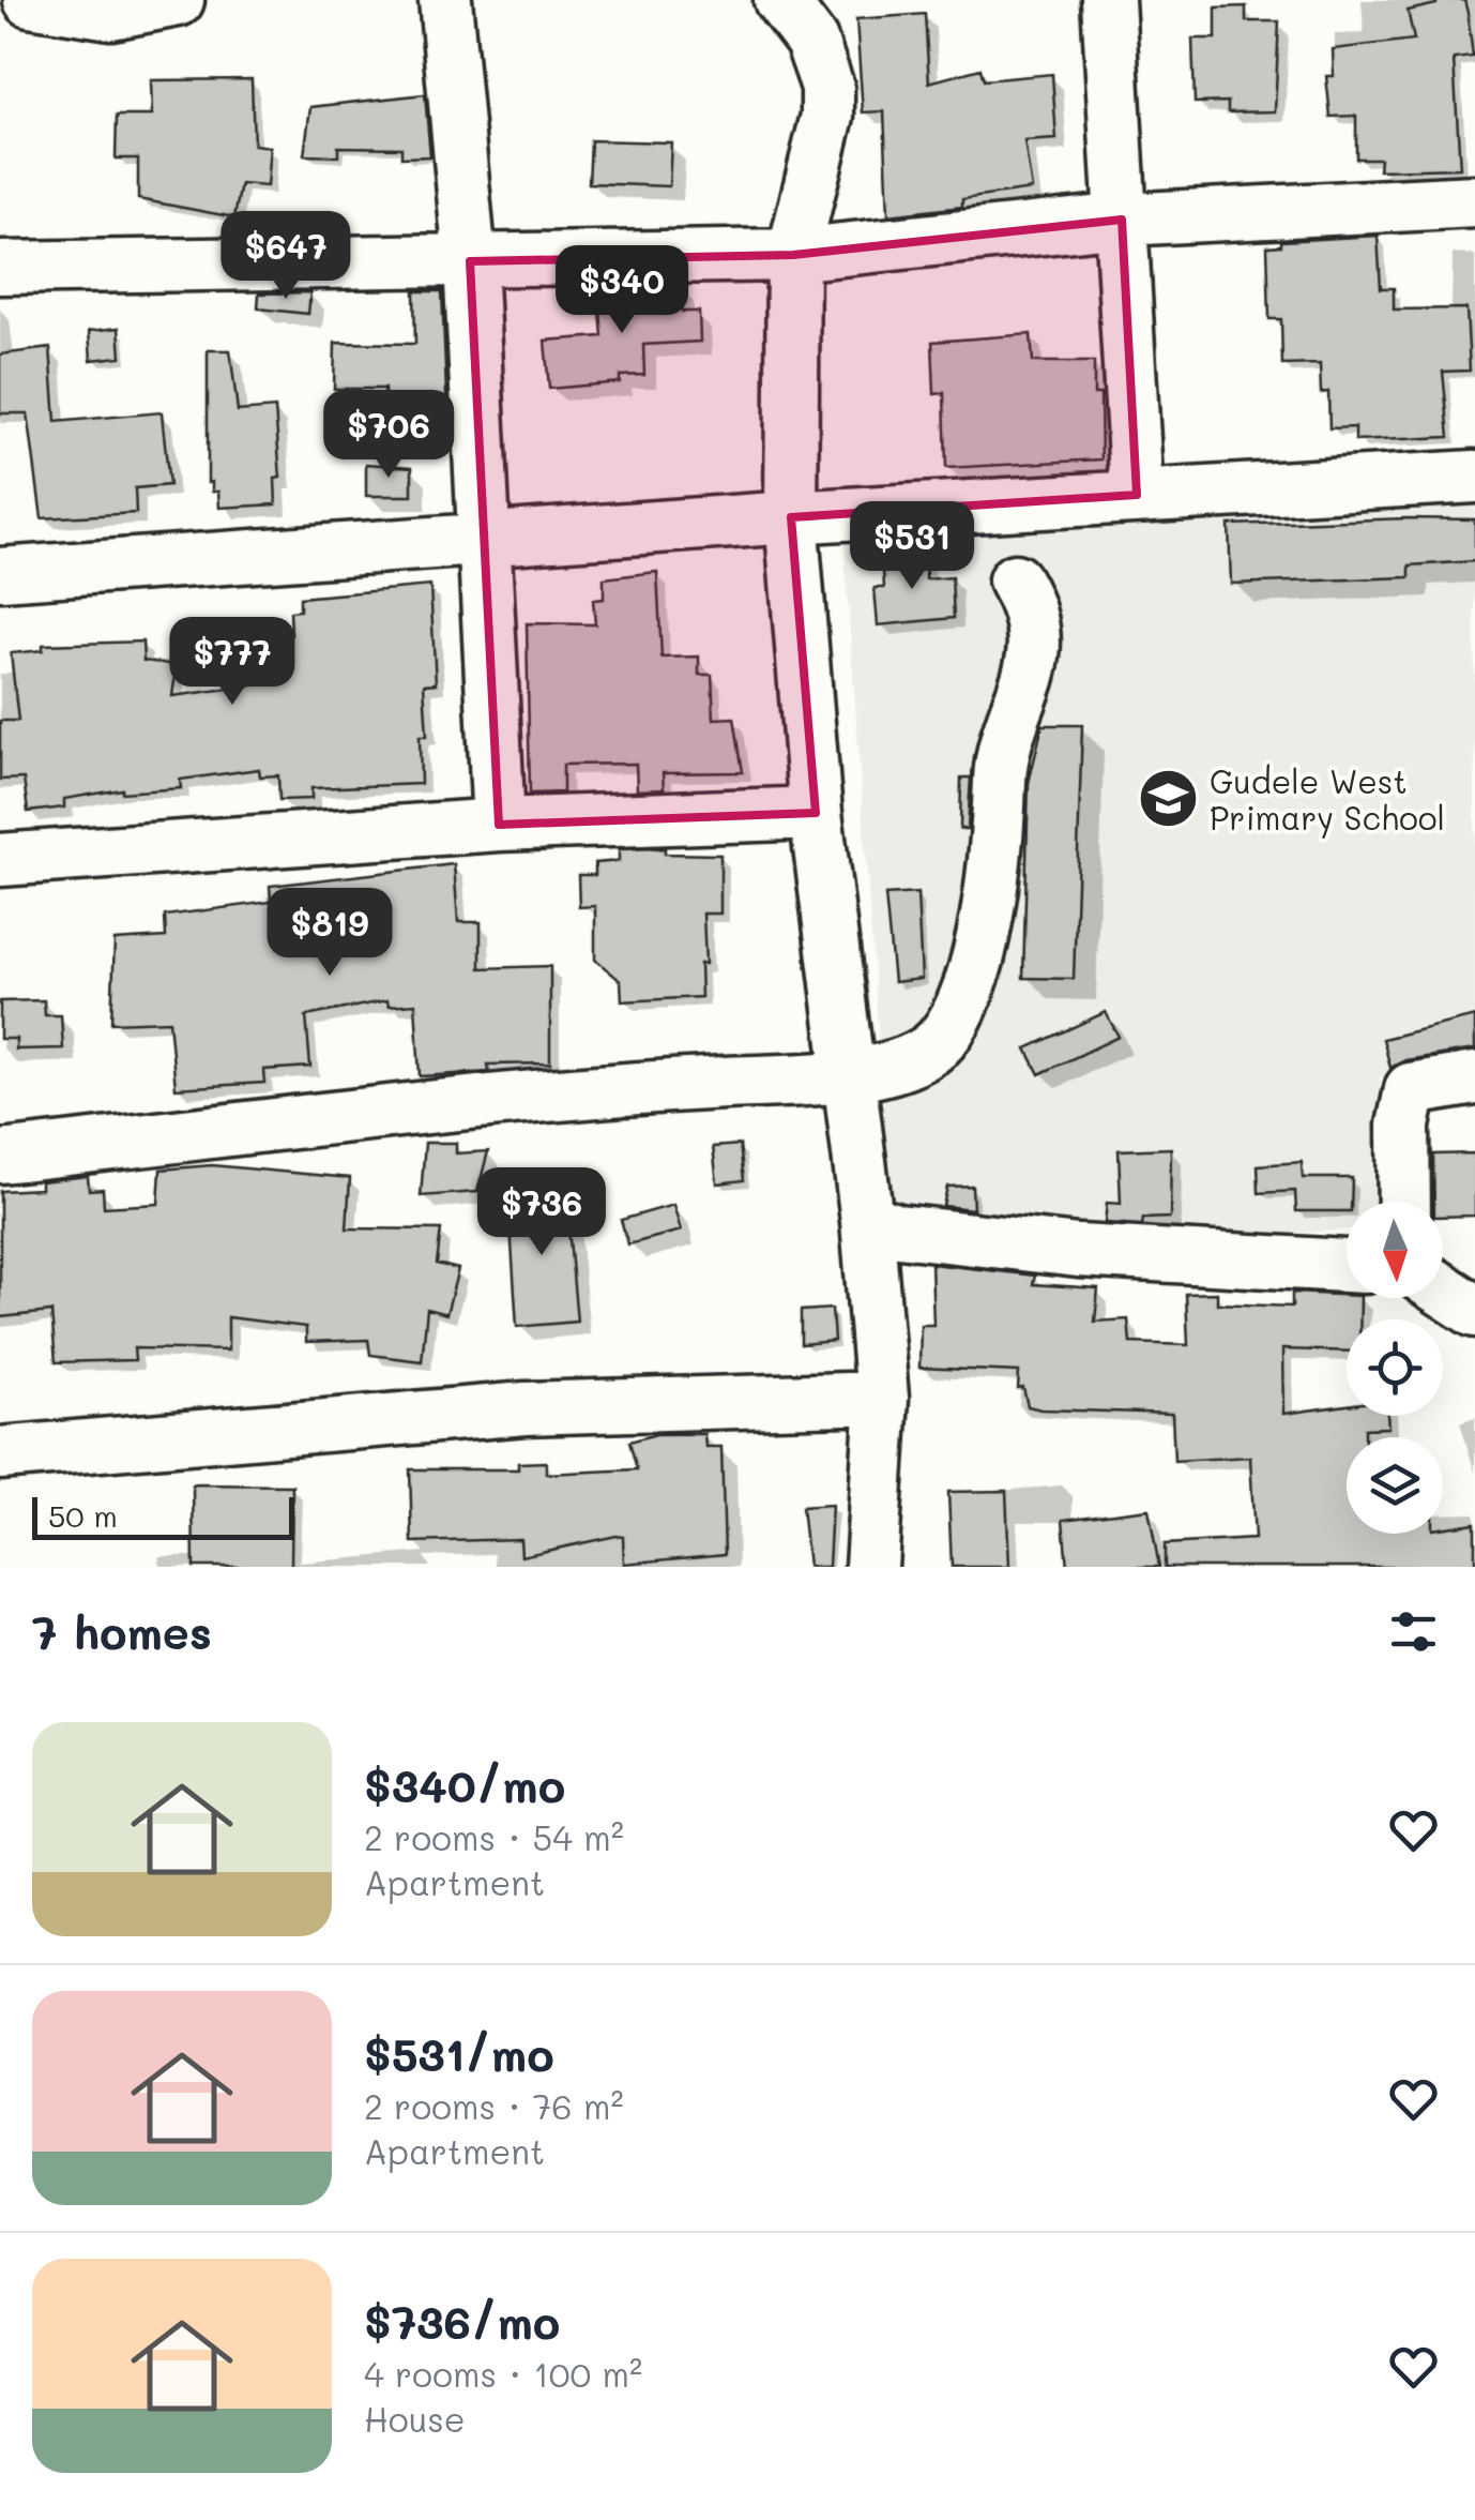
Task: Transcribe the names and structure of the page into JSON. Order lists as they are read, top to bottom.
{
  "places": {
    "school or university": ["Gudele West Primary School"]
  },
  "scale_bar": "50 m",
  "north": "bottom",
  "page": {
    "price": [
      "$647",
      "$340",
      "$706",
      "$531",
      "$777",
      "$819",
      "$736"
    ],
    "scale": "50 m",
    "heading": "7 homes",
    "list": [
      {
        "name": "$340/mo",
        "note": "2 rooms · 54 m² · Apartment"
      },
      {
        "name": "$531/mo",
        "note": "2 rooms · 76 m² · Apartment"
      },
      {
        "name": "$736/mo",
        "note": "4 rooms · 100 m² · House"
      }
    ]
  }
}
